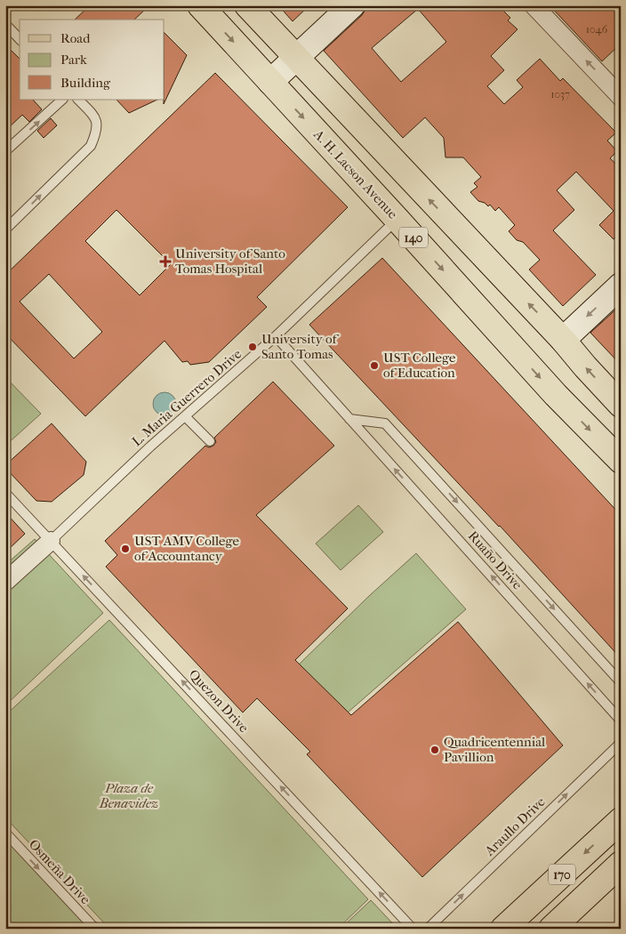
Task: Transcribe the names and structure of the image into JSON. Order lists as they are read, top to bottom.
{
  "streets": {
    "main road": ["A. H. Lacson Avenue", "140", "170"],
    "lane": [
      "L. Maria Guerrero Drive",
      "Ruaño Drive",
      "Quezon Drive",
      "Araullo Drive",
      "Osmeña Drive"
    ]
  },
  "crossings": [
    ["A. H. Lacson Avenue", "L. Maria Guerrero Drive"],
    ["L. Maria Guerrero Drive", "Ruaño Drive"],
    ["L. Maria Guerrero Drive", "Quezon Drive"]
  ],
  "one_way": ["Quezon Drive", "Araullo Drive", "Osmeña Drive"],
  "parks": ["Plaza de Benavidez"],
  "places": {
    "health": ["University of Santo Tomas Hospital"],
    "other": [
      "University of Santo Tomas",
      "UST College of Education",
      "UST AMV College of Accountancy",
      "Quadricentennial Pavillion"
    ]
  },
  "house_numbers": ["1046", "1037"],
  "legend": ["Road", "Park", "Building"]
}
